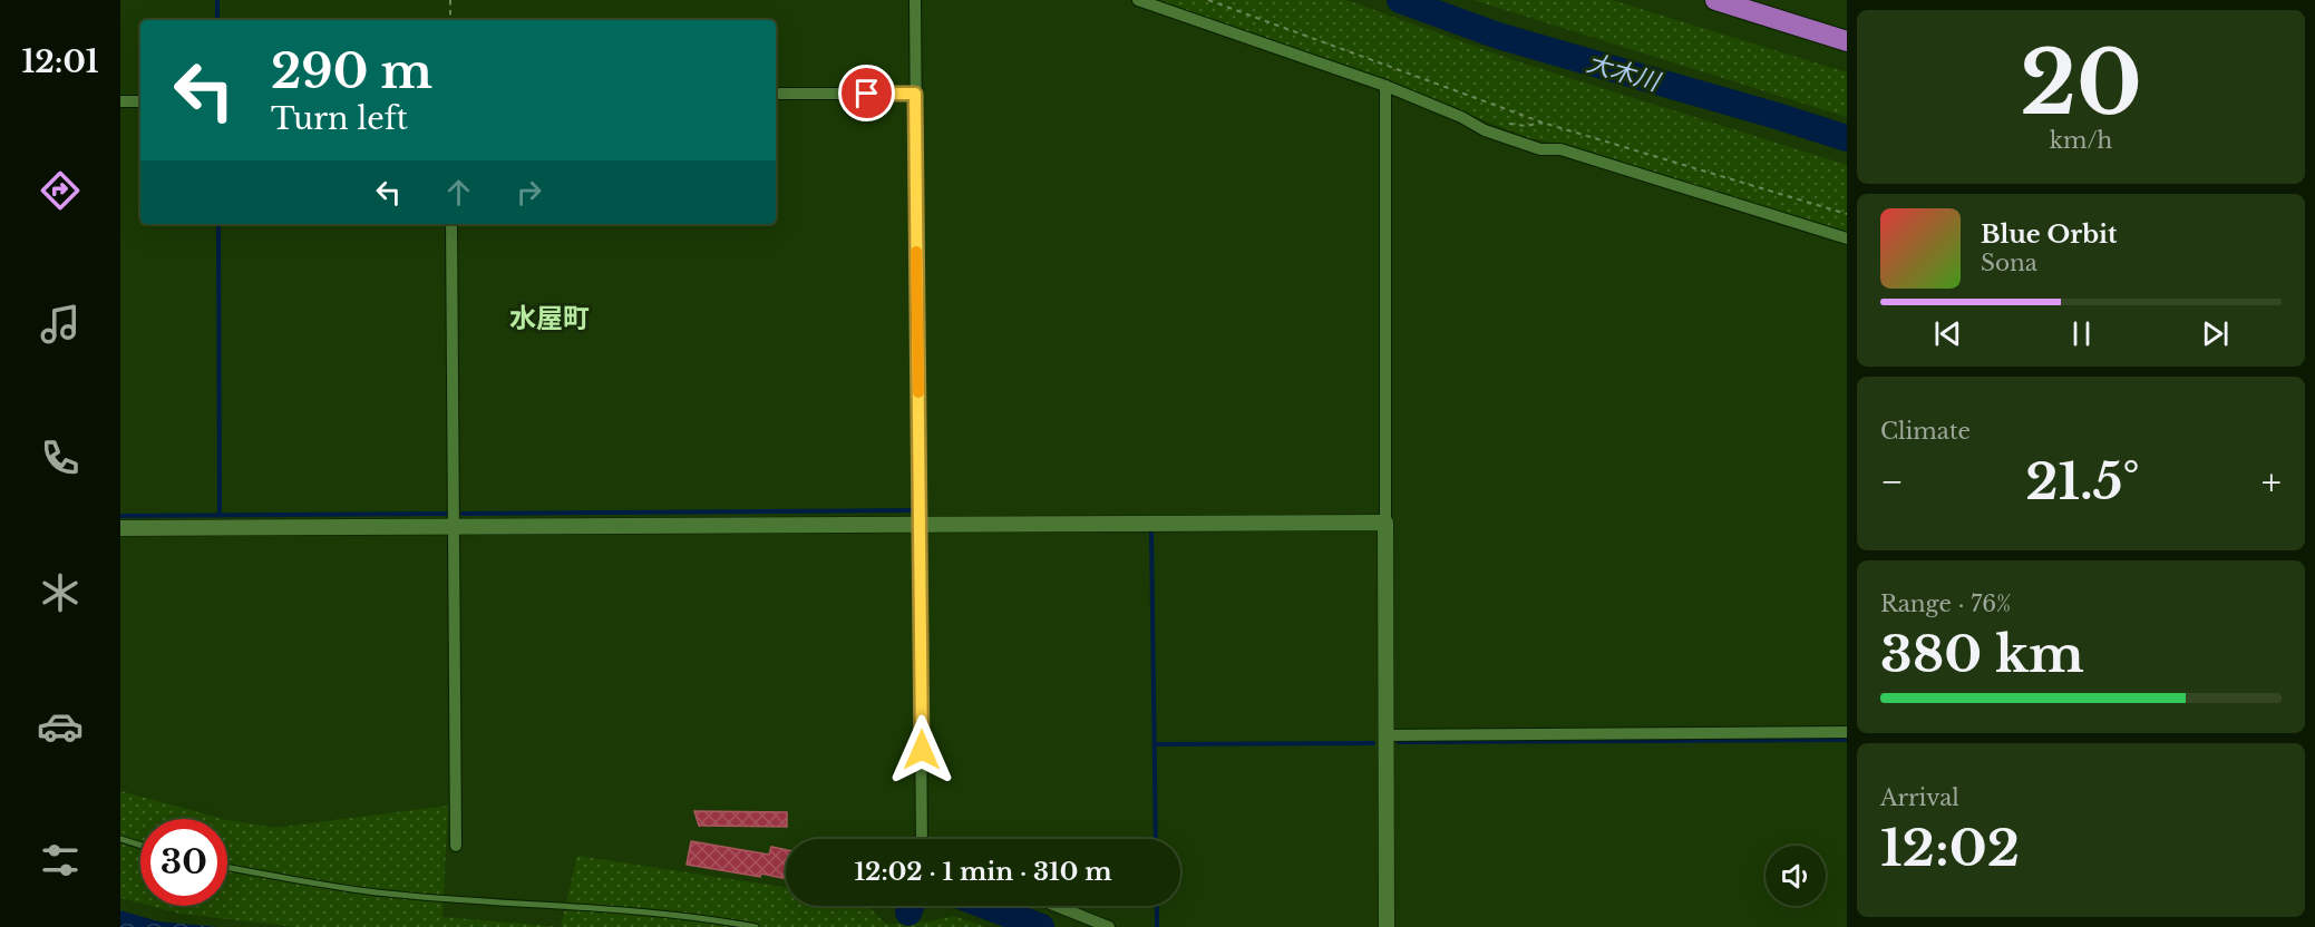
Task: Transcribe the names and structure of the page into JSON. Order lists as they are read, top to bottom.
{
  "districts": ["水屋町"],
  "water": ["大木川"],
  "page": {
    "tabs": "12:01",
    "tile": [
      ["20", "km/h"],
      "Climate",
      ["Range · 76%", "380 km"],
      ["Arrival", "12:02"]
    ],
    "turn": ["290 m", "Turn left"],
    "song": ["Blue Orbit", "Sona"],
    "heat": ["−", "21.5°", "+"],
    "limit": "30",
    "trip": "12:02 · 1 min · 310 m"
  }
}
